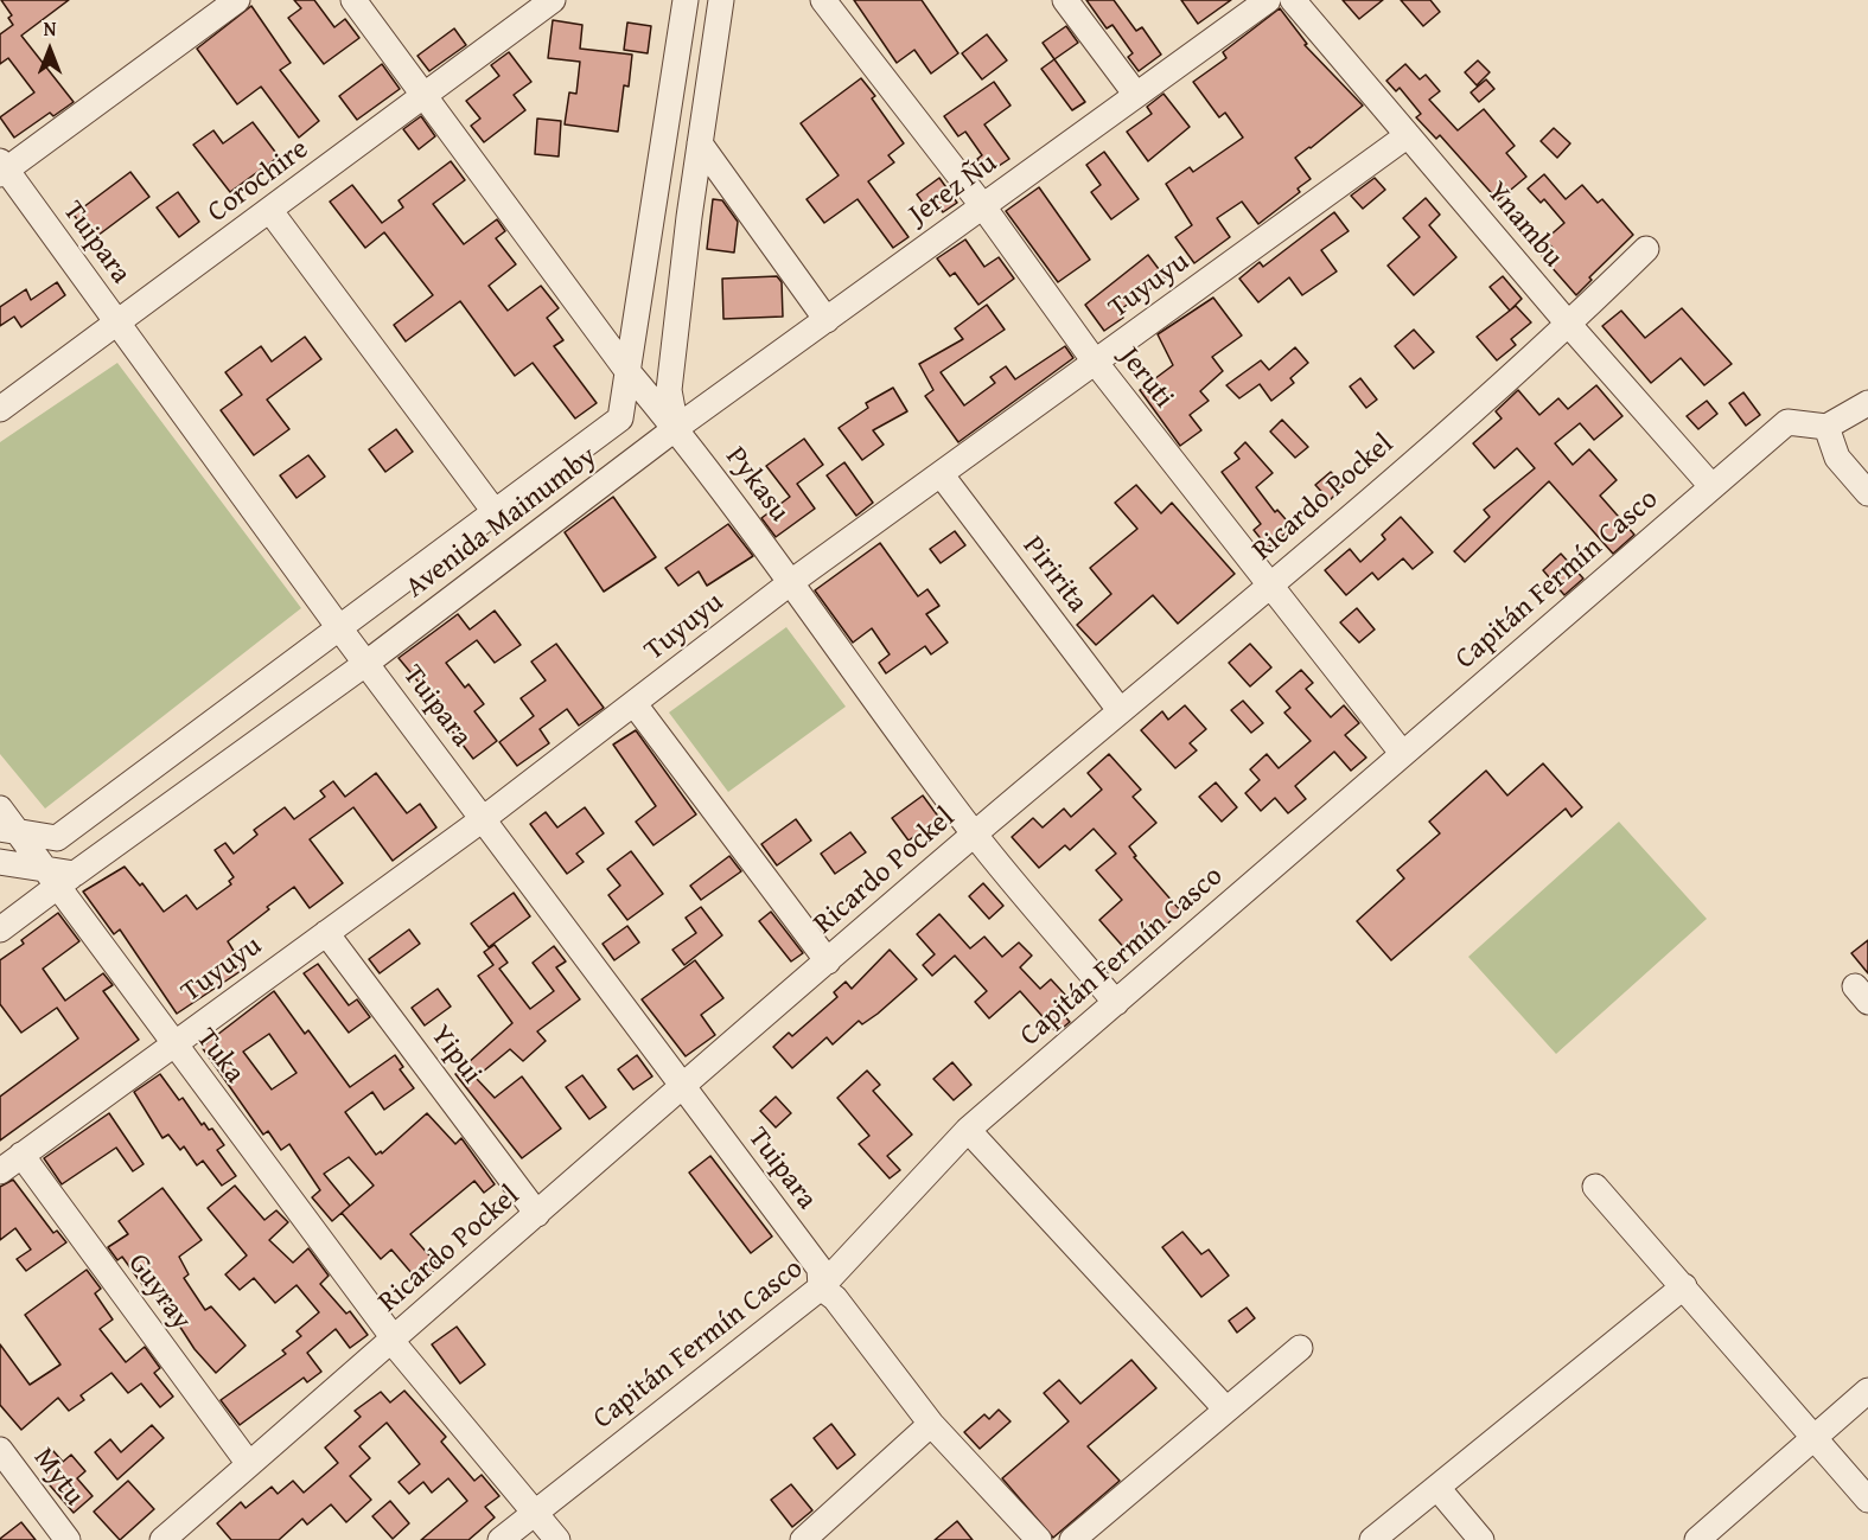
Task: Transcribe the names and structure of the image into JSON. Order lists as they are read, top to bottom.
{
  "streets": {
    "street": [
      "Corochire",
      "Jerez Ñu",
      "Ynambu",
      "Tuipara",
      "Tuyuyu",
      "Jeruti",
      "Pykasu",
      "Ricardo Pockel",
      "Avenida Mainumby",
      "Piririta",
      "Capitán Fermín Casco",
      "Yipui",
      "Tuka",
      "Guyray",
      "Mytu"
    ]
  },
  "crossings": [
    ["Corochire", "Tuipara"],
    ["Corochire", "Pykasu"],
    ["Jerez Ñu", "Jeruti"],
    ["Jerez Ñu", "Pykasu"],
    ["Jerez Ñu", "Avenida Mainumby"],
    ["Ynambu", "Tuyuyu"],
    ["Ynambu", "Ricardo Pockel"],
    ["Ynambu", "Capitán Fermín Casco"],
    ["Tuipara", "Tuyuyu"],
    ["Tuipara", "Ricardo Pockel"],
    ["Tuipara", "Avenida Mainumby"],
    ["Tuipara", "Capitán Fermín Casco"],
    ["Tuyuyu", "Jeruti"],
    ["Tuyuyu", "Pykasu"],
    ["Tuyuyu", "Piririta"],
    ["Tuyuyu", "Yipui"],
    ["Tuyuyu", "Tuka"],
    ["Tuyuyu", "Guyray"],
    ["Jeruti", "Ricardo Pockel"],
    ["Jeruti", "Capitán Fermín Casco"],
    ["Pykasu", "Ricardo Pockel"],
    ["Pykasu", "Avenida Mainumby"],
    ["Pykasu", "Capitán Fermín Casco"],
    ["Ricardo Pockel", "Piririta"],
    ["Ricardo Pockel", "Yipui"],
    ["Ricardo Pockel", "Tuka"],
    ["Ricardo Pockel", "Guyray"],
    ["Avenida Mainumby", "Tuka"],
    ["Capitán Fermín Casco", "Tuka"]
  ],
  "north": "top"
}
